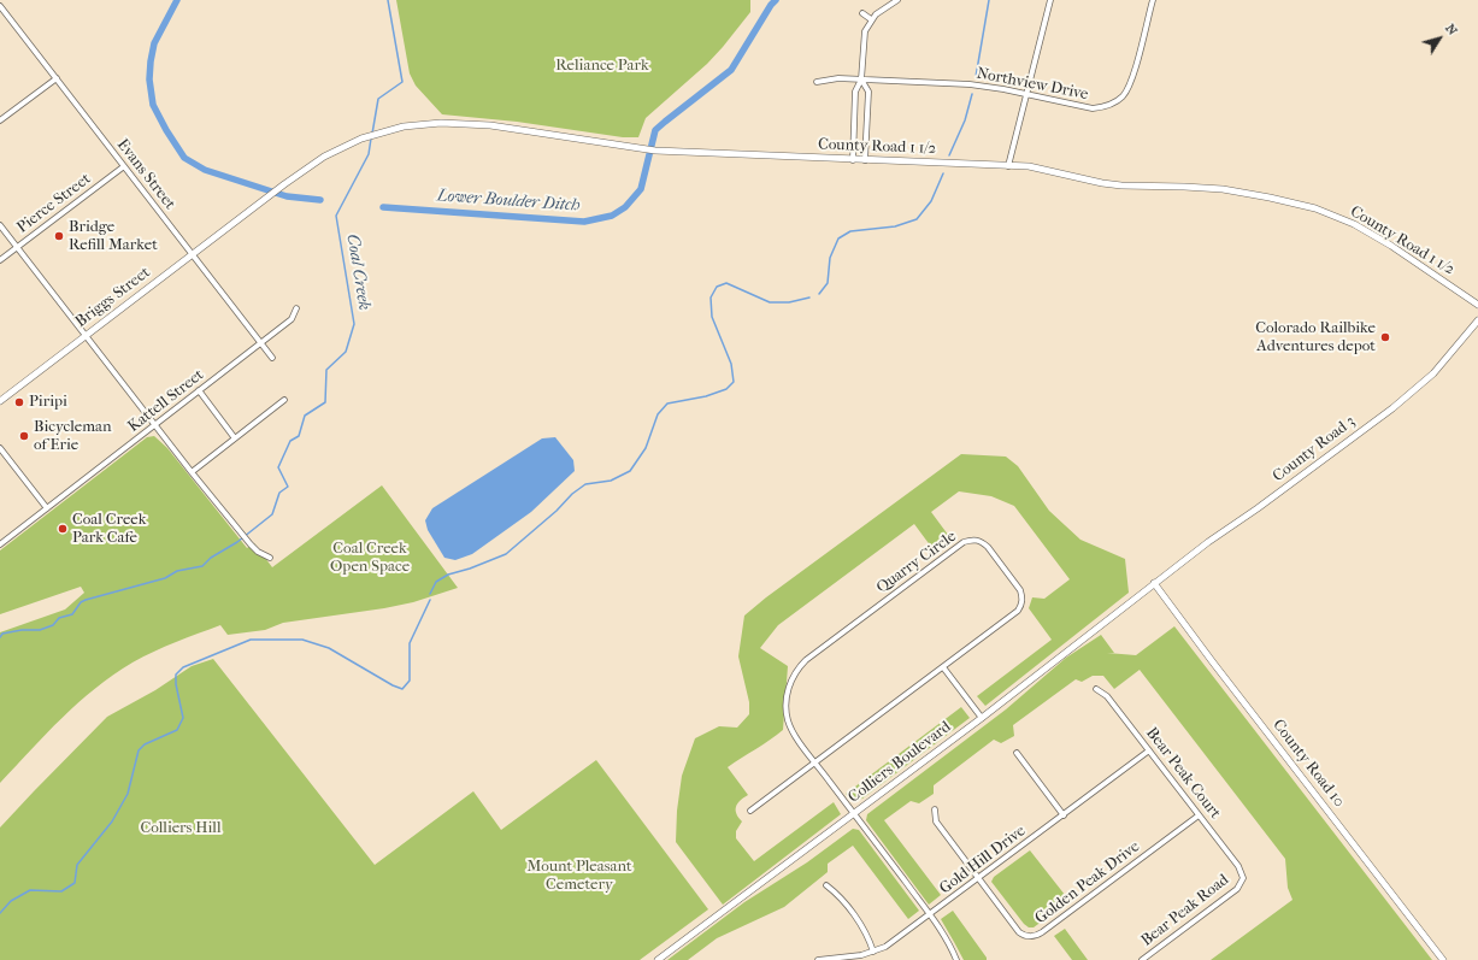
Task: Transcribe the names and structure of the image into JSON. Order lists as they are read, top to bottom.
{
  "streets": {
    "street": [
      "Northview Drive",
      "County Road 1 1/2",
      "Evans Street",
      "Pierce Street",
      "Briggs Street",
      "Kattell Street",
      "County Road 3",
      "Quarry Circle",
      "Colliers Boulevard",
      "County Road 10",
      "Bear Peak Court",
      "Gold Hill Drive",
      "Golden Peak Drive",
      "Bear Peak Road"
    ]
  },
  "crossings": [
    ["County Road 1 1/2", "Briggs Street"],
    ["Evans Street", "Pierce Street"],
    ["Evans Street", "Briggs Street"],
    ["Evans Street", "Kattell Street"],
    ["County Road 3", "Colliers Boulevard"],
    ["County Road 3", "County Road 10"],
    ["Quarry Circle", "Colliers Boulevard"],
    ["Quarry Circle", "Gold Hill Drive"],
    ["Colliers Boulevard", "County Road 10"],
    ["Bear Peak Court", "Gold Hill Drive"],
    ["Bear Peak Court", "Golden Peak Drive"],
    ["Bear Peak Court", "Bear Peak Road"],
    ["Gold Hill Drive", "Golden Peak Drive"]
  ],
  "water": ["Lower Boulder Ditch", "Coal Creek"],
  "parks": [
    "Reliance Park",
    "Coal Creek Open Space",
    "Colliers Hill",
    "Mount Pleasant Cemetery"
  ],
  "places": [
    "Bridge Refill Market",
    "Colorado Railbike Adventures depot",
    "Piripi",
    "Bicycleman of Erie",
    "Coal Creek Park Cafe"
  ],
  "north": "top right"
}
